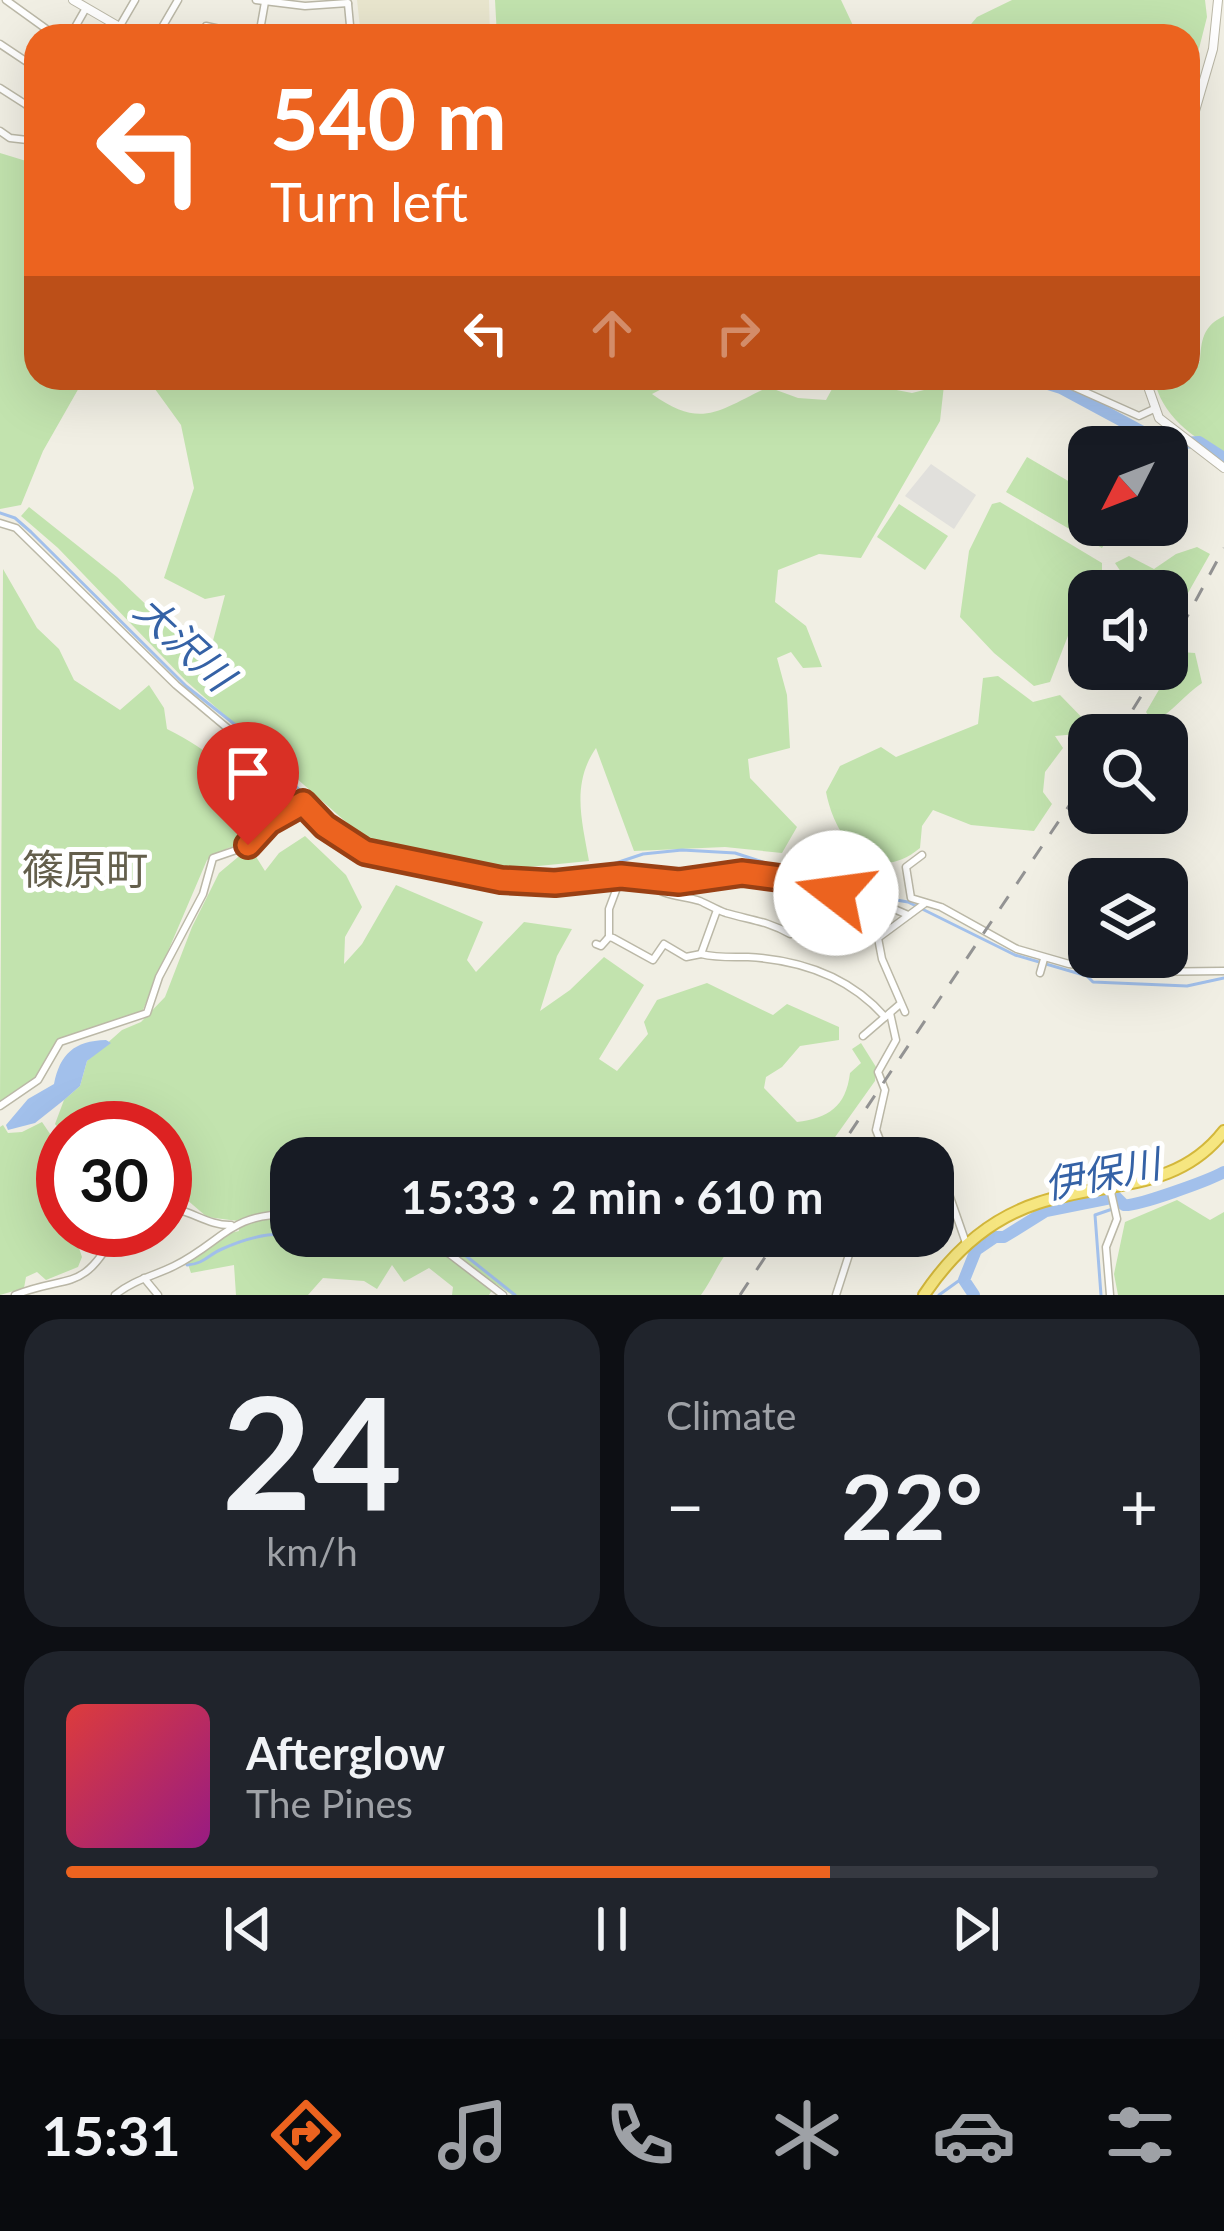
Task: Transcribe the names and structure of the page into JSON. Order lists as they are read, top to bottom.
{
  "districts": ["篠原町"],
  "water": ["大沢川", "伊保川"],
  "north": "bottom left",
  "page": {
    "turn": ["540 m", "Turn left"],
    "limit": "30",
    "trip": "15:33 · 2 min · 610 m",
    "tile": [
      ["24", "km/h"],
      "Climate"
    ],
    "heat": ["−", "22°", "+"],
    "song": ["Afterglow", "The Pines"],
    "tabs": "15:31"
  }
}
